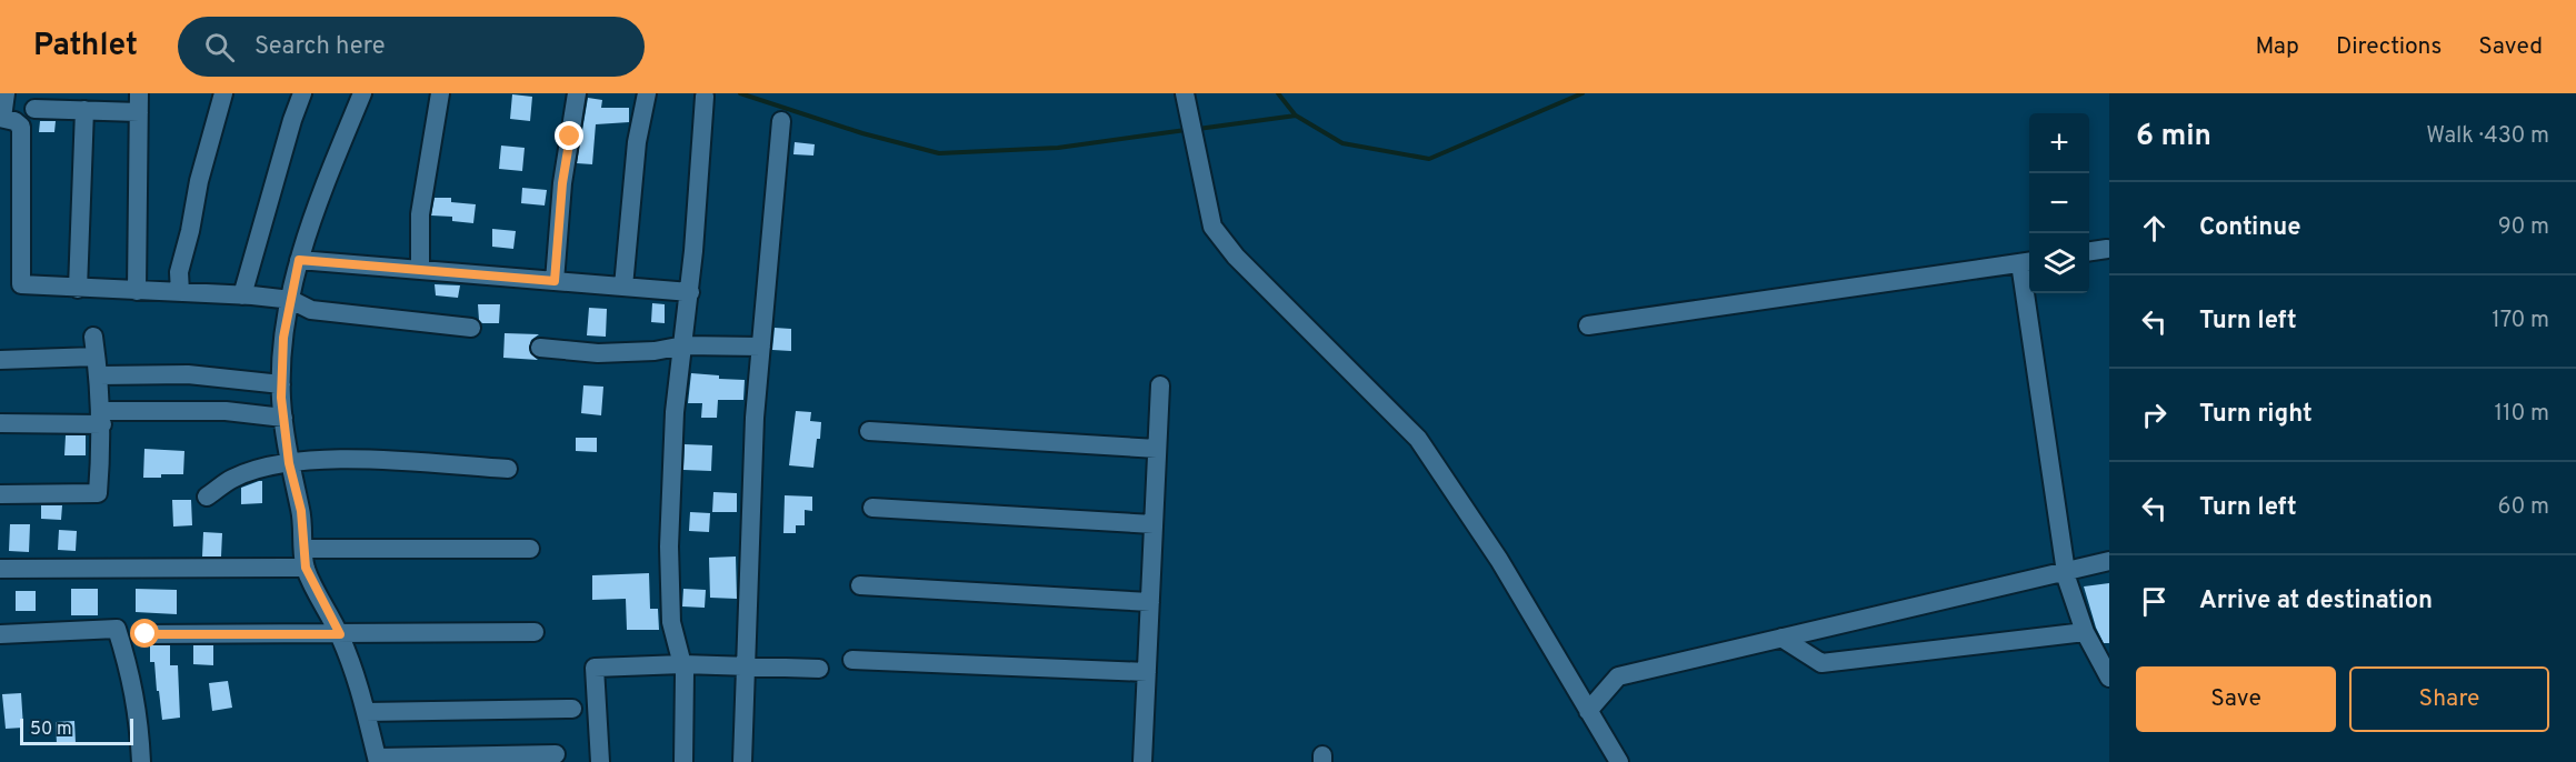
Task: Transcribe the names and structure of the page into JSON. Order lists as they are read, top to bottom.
{
  "scale_bar": "50 m",
  "page": {
    "header": "Pathlet",
    "search": "Search here",
    "nav": ["Map", "Directions", "Saved"],
    "heading": ["6 min", "Walk · 430 m"],
    "map_buttons": ["+", "−"],
    "list": [
      ["Continue", "90 m"],
      ["Turn left", "170 m"],
      ["Turn right", "110 m"],
      ["Turn left", "60 m"],
      "Arrive at destination"
    ],
    "buttons": ["Save", "Share"],
    "scale": "50 m"
  }
}
